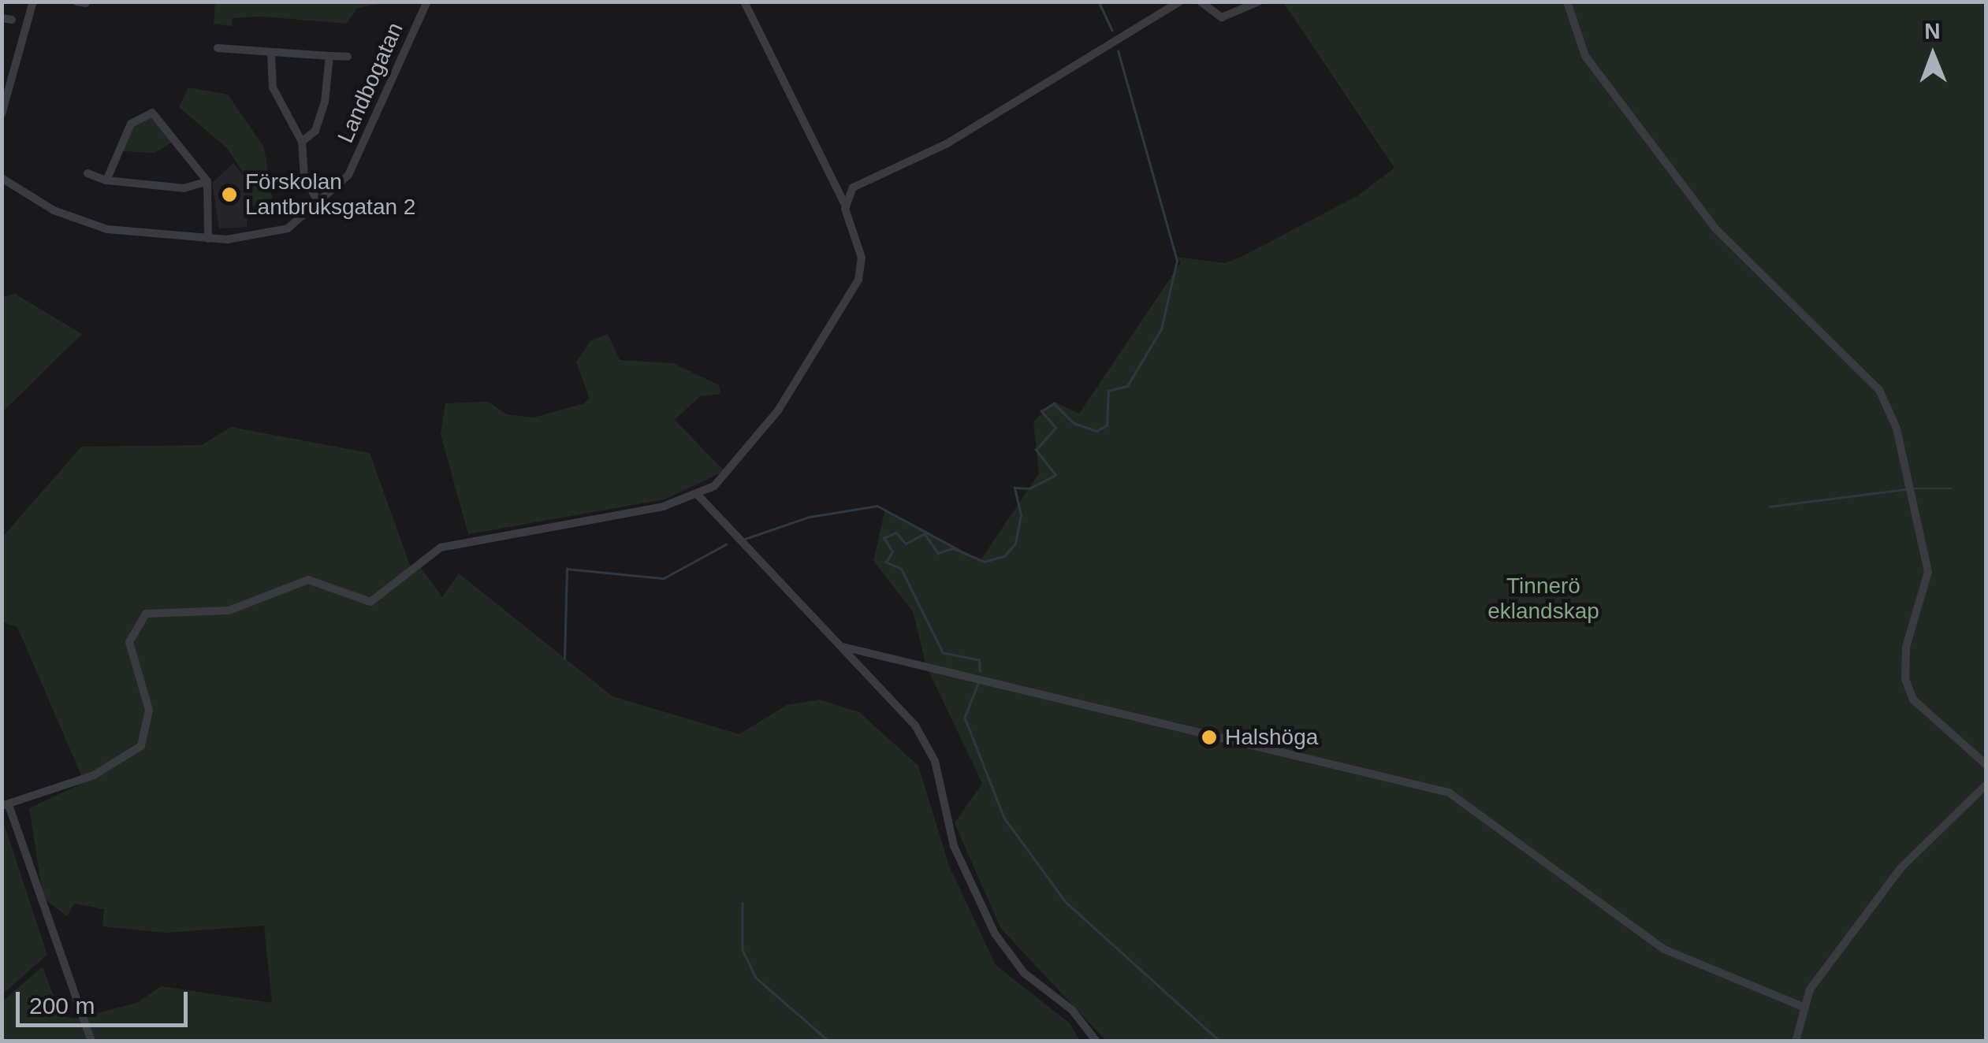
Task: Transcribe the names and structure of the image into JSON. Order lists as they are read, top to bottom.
{
  "streets": {
    "street": ["Landbogatan"]
  },
  "parks": ["Tinnerö eklandskap"],
  "places": ["Förskolan Lantbruksgatan 2", "Halshöga"],
  "scale_bar": "200 m",
  "north": "top"
}
